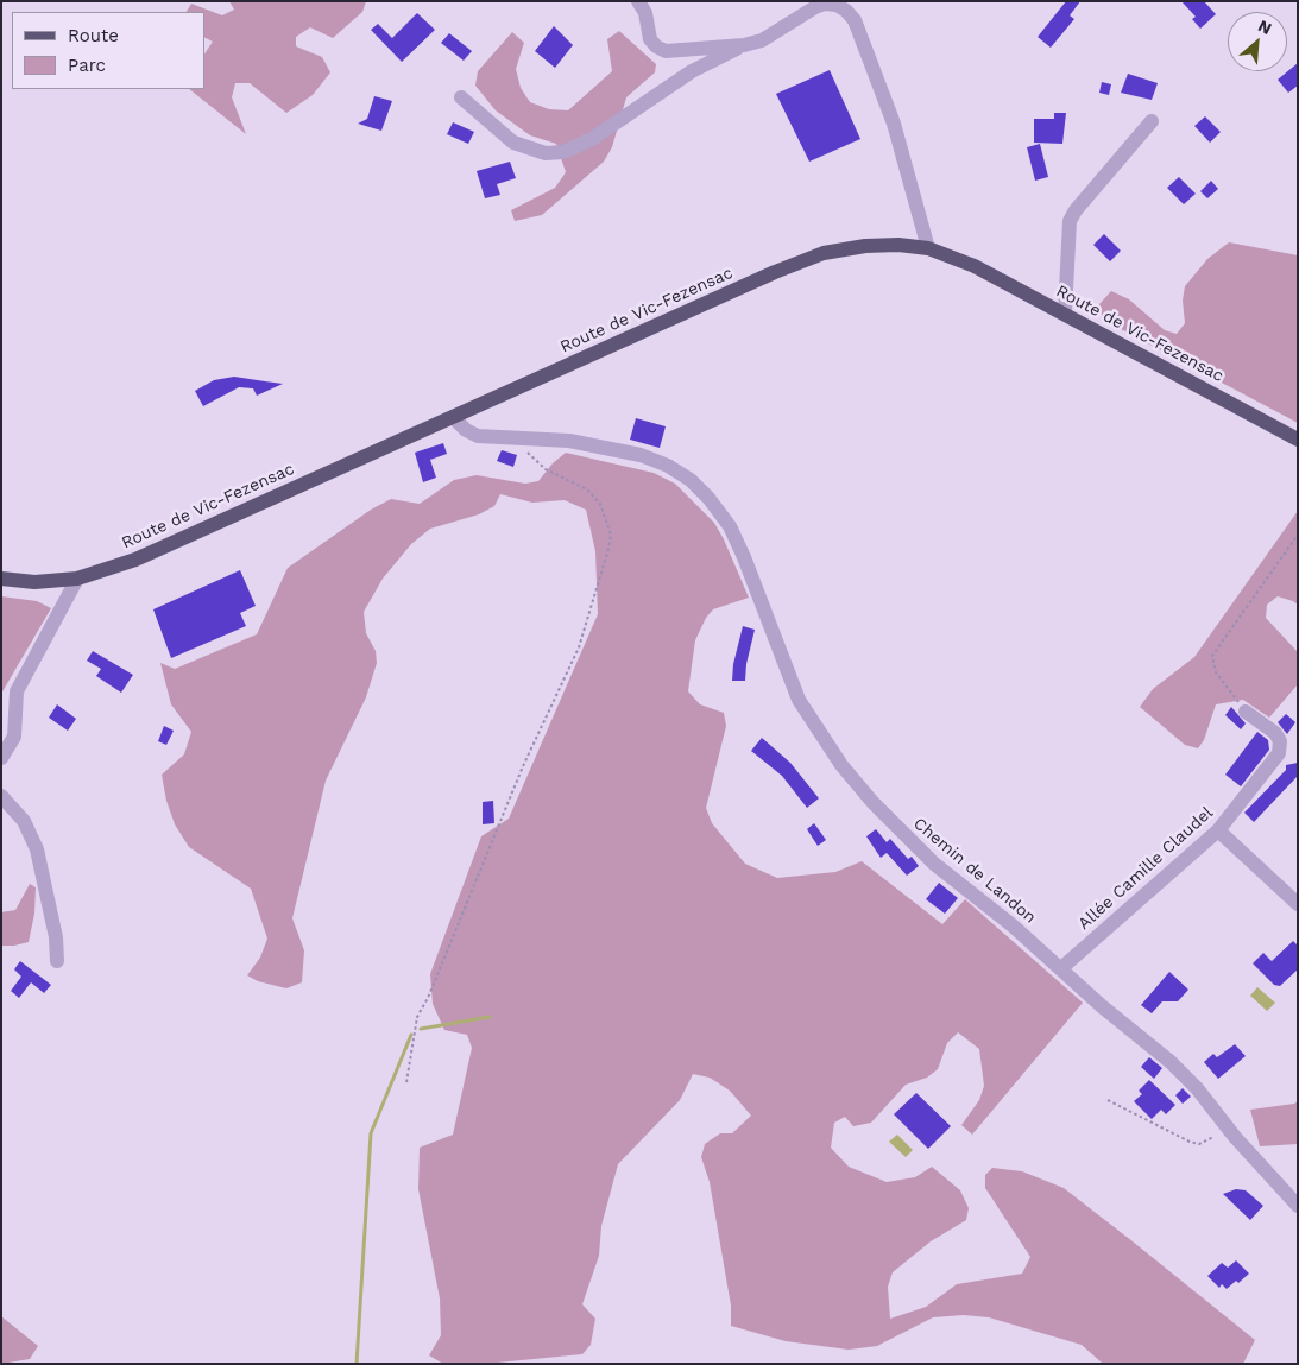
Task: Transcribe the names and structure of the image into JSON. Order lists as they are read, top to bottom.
{
  "streets": {
    "main road": ["Route de Vic-Fezensac"],
    "street": ["Allée Camille Claudel", "Chemin de Landon"]
  },
  "crossings": [
    ["Route de Vic-Fezensac", "Chemin de Landon"],
    ["Allée Camille Claudel", "Chemin de Landon"]
  ],
  "legend": ["Route", "Parc"],
  "north": "top right"
}
